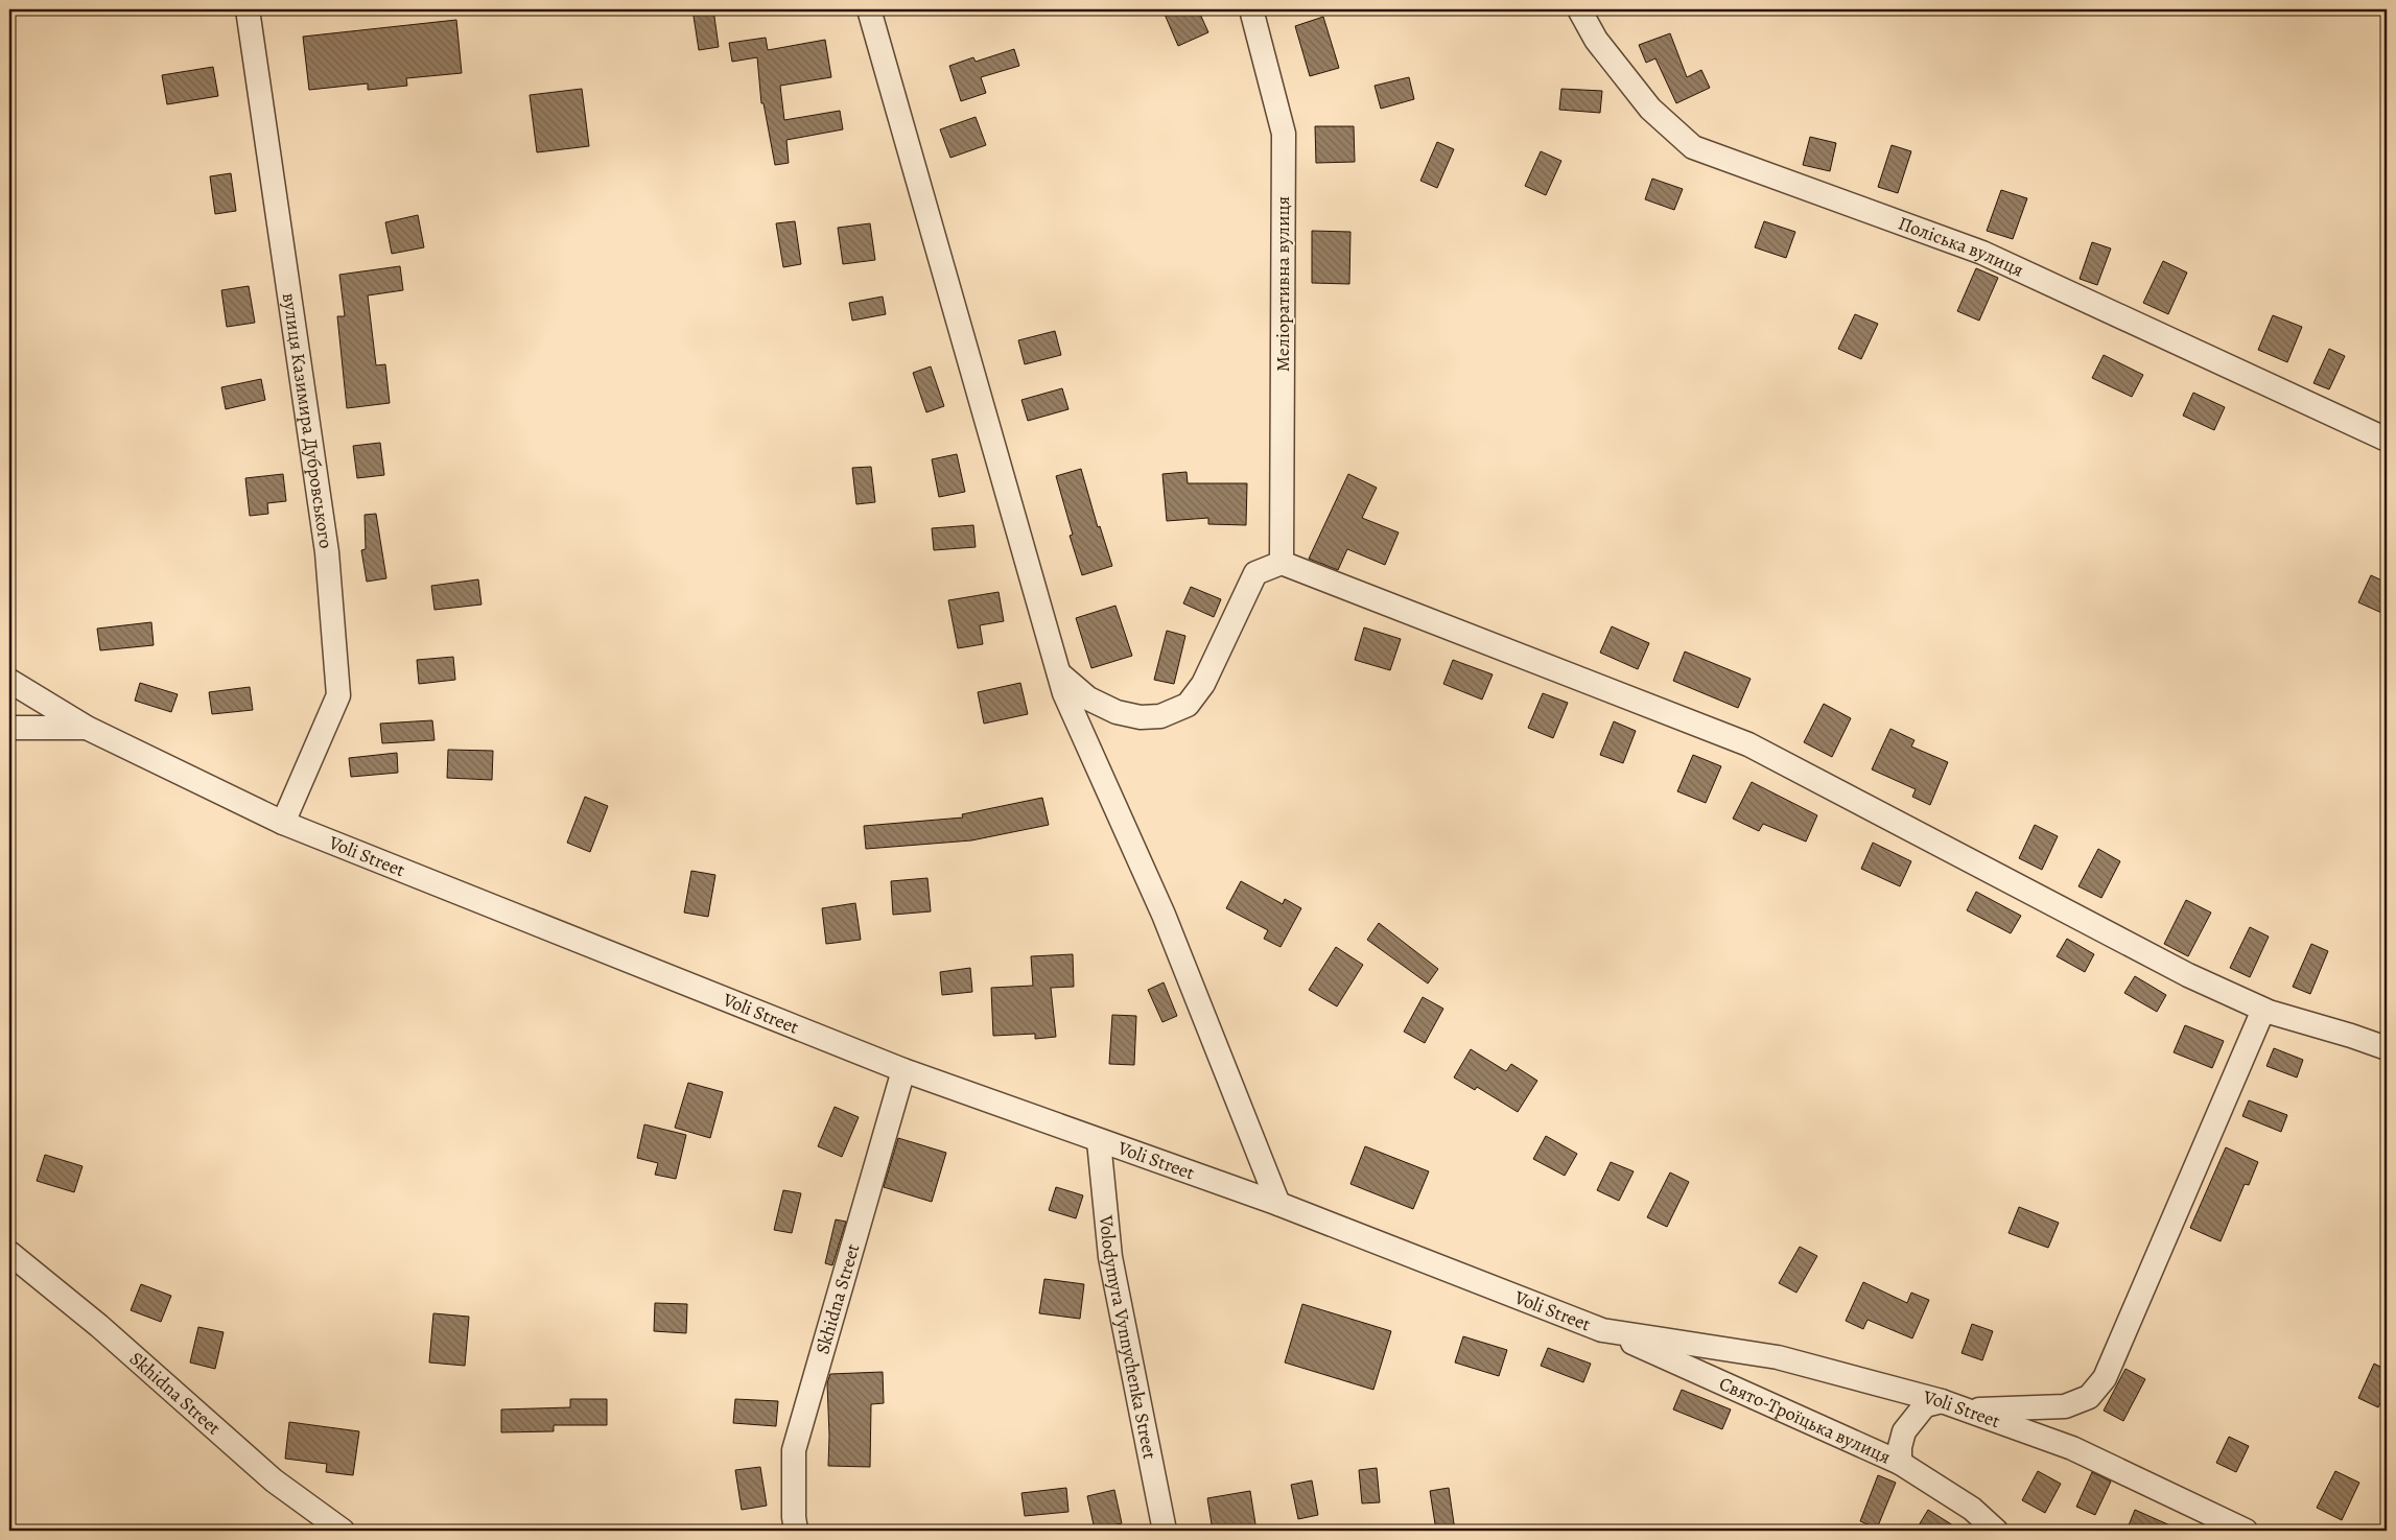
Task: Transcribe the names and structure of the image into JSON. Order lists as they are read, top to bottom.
{
  "streets": {
    "street": [
      "Поліська вулиця",
      "Меліоративна вулиця",
      "вулиця Казимира Дубровського",
      "Voli Street",
      "Skhidna Street",
      "Volodymyra Vynnychenka Street",
      "Свято-Троїцька вулиця"
    ]
  },
  "crossings": [
    ["вулиця Казимира Дубровського", "Voli Street"],
    ["Voli Street", "Skhidna Street"],
    ["Voli Street", "Volodymyra Vynnychenka Street"],
    ["Voli Street", "Свято-Троїцька вулиця"]
  ]
}
